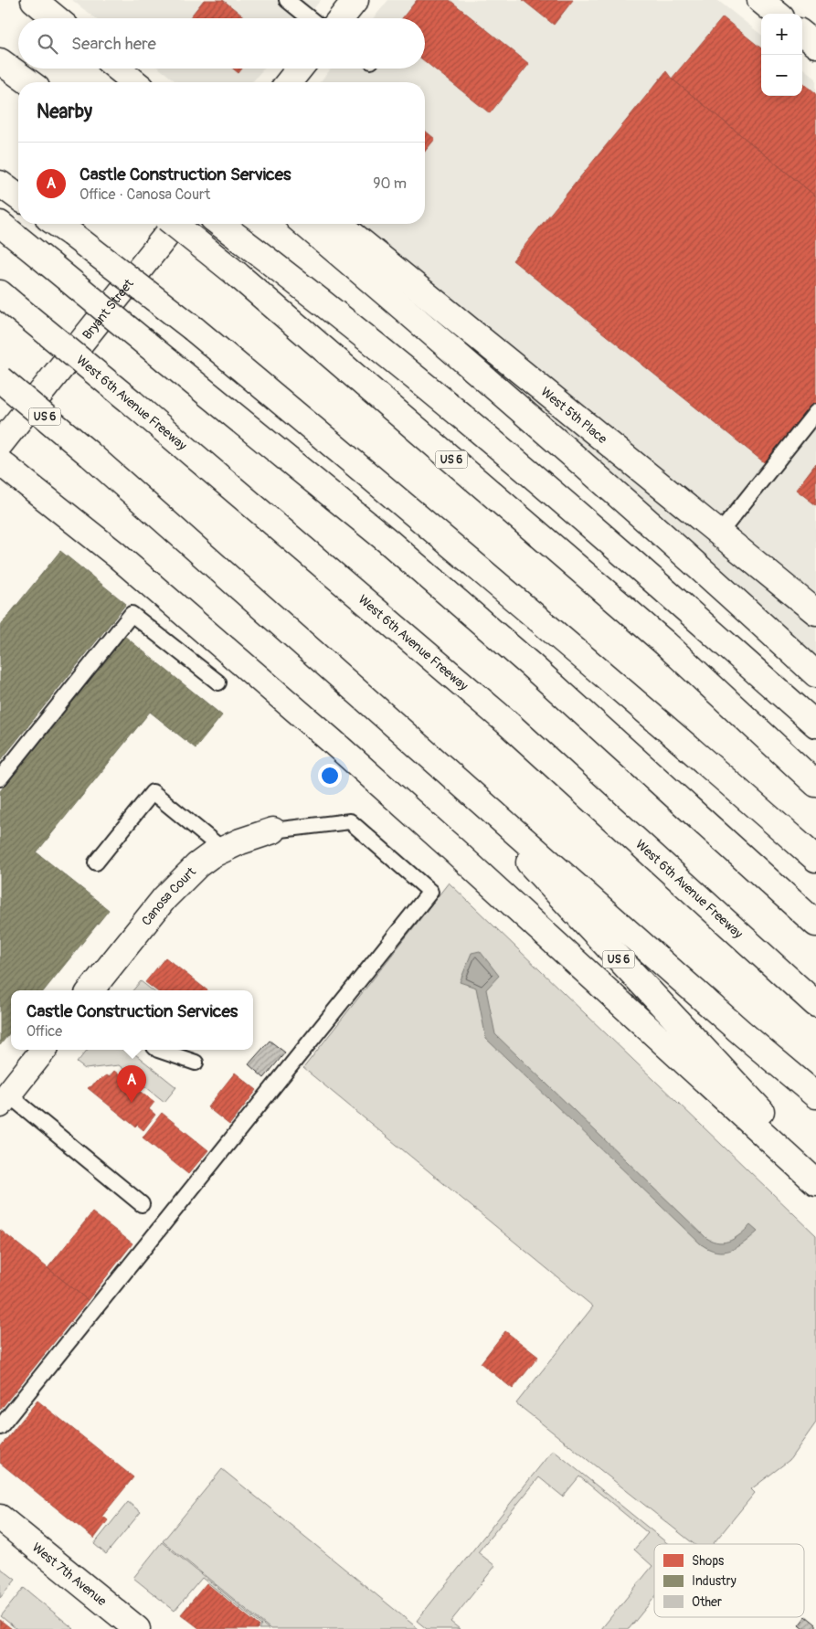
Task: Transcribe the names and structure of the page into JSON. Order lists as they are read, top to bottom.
{
  "streets": {
    "main road": [
      "Bryant Street",
      "West 6th Avenue Freeway",
      "West 5th Place",
      "US 6",
      "Canosa Court",
      "West 7th Avenue"
    ]
  },
  "legend": ["Shops", "Industry", "Other"],
  "page": {
    "map_buttons": ["+", "−"],
    "search": "Search here",
    "heading": "Nearby",
    "list": [
      {
        "mark": "A",
        "name": "Castle Construction Services",
        "note": "Office · Canosa Court",
        "value": "90 m"
      }
    ],
    "popup": ["Castle Construction Services", "Office"],
    "pins": "A"
  }
}
